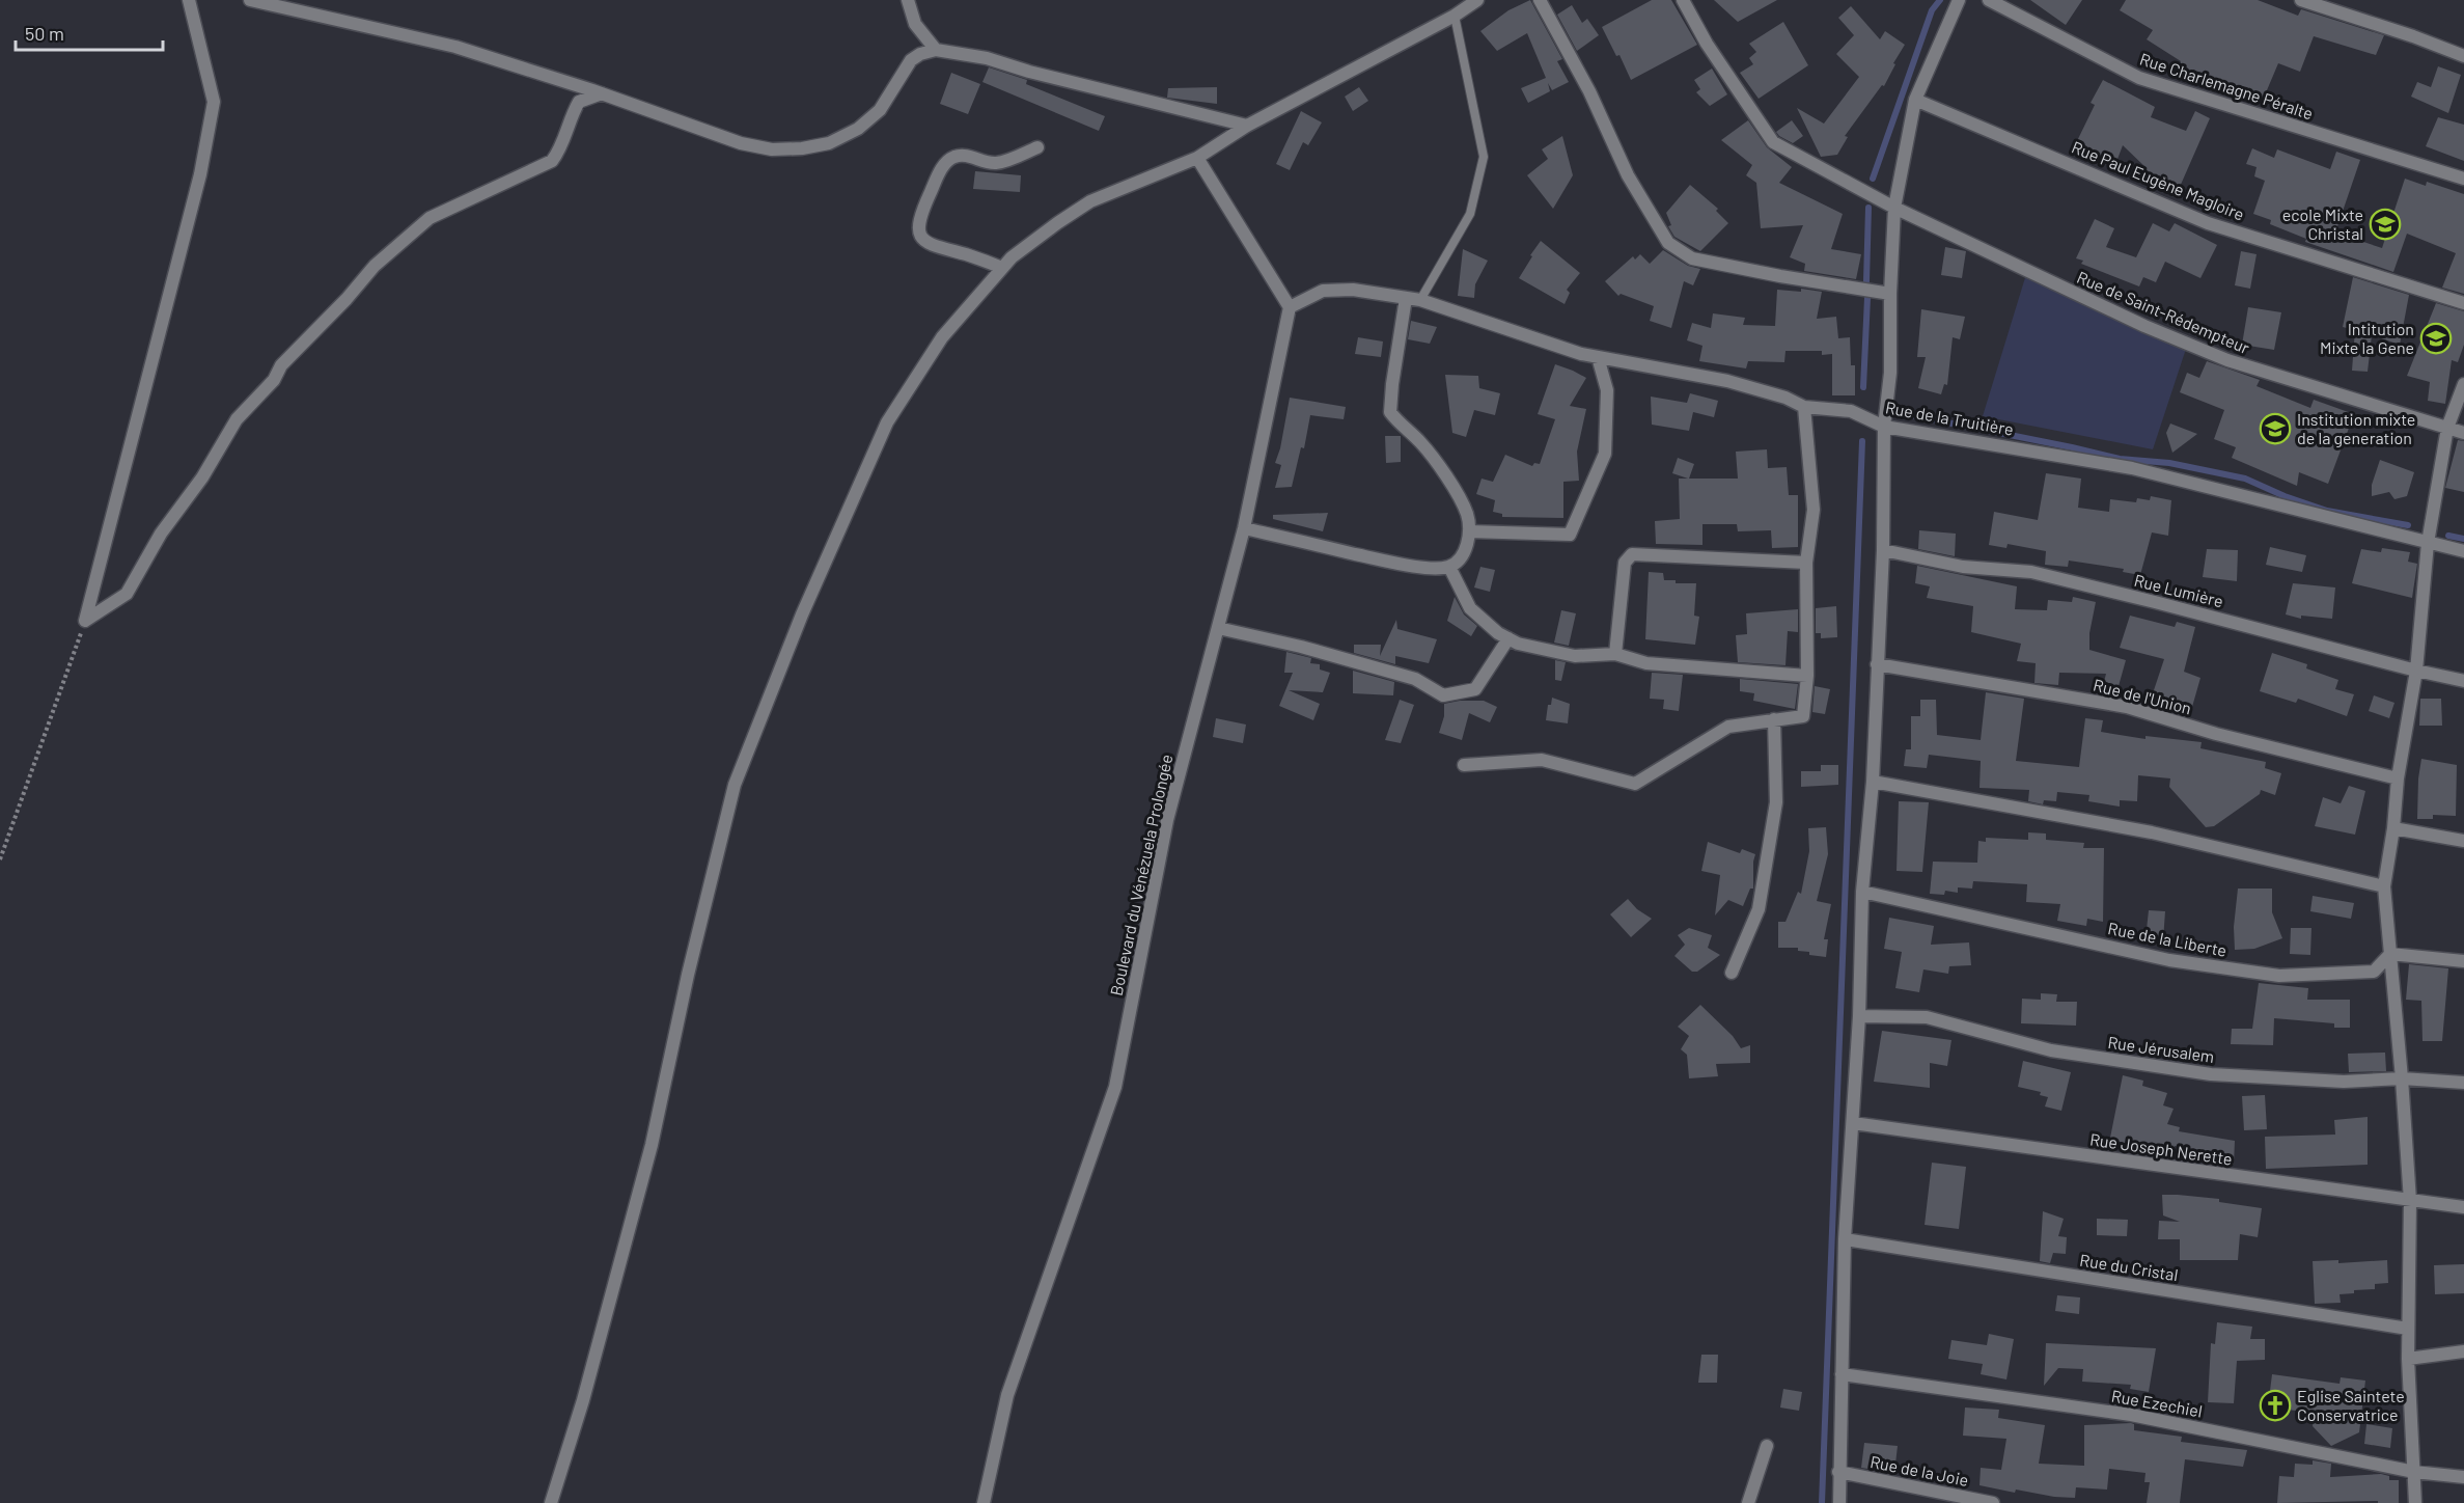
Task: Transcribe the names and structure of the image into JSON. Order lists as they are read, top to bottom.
{
  "streets": {
    "street": [
      "Rue Charlemagne Péralte",
      "Rue Paul Eugène Magloire",
      "Rue de Saint-Rédempteur",
      "Rue de la Truitière",
      "Rue Lumière",
      "Rue de l'Union",
      "Boulevard du Vénézuela Prolongée",
      "Rue de la Liberte",
      "Rue Jérusalem",
      "Rue Joseph Nerette",
      "Rue du Cristal",
      "Rue Ezechiel",
      "Rue de la Joie"
    ]
  },
  "crossings": [
    ["Rue de la Truitière", "Boulevard du Vénézuela Prolongée"]
  ],
  "places": {
    "school or university": ["ecole Mixte Christal", "Intitution Mixte la Gene", "Institution mixte de la generation"],
    "church": ["Eglise Saintete Conservatrice"]
  },
  "scale_bar": "50 m"
}
